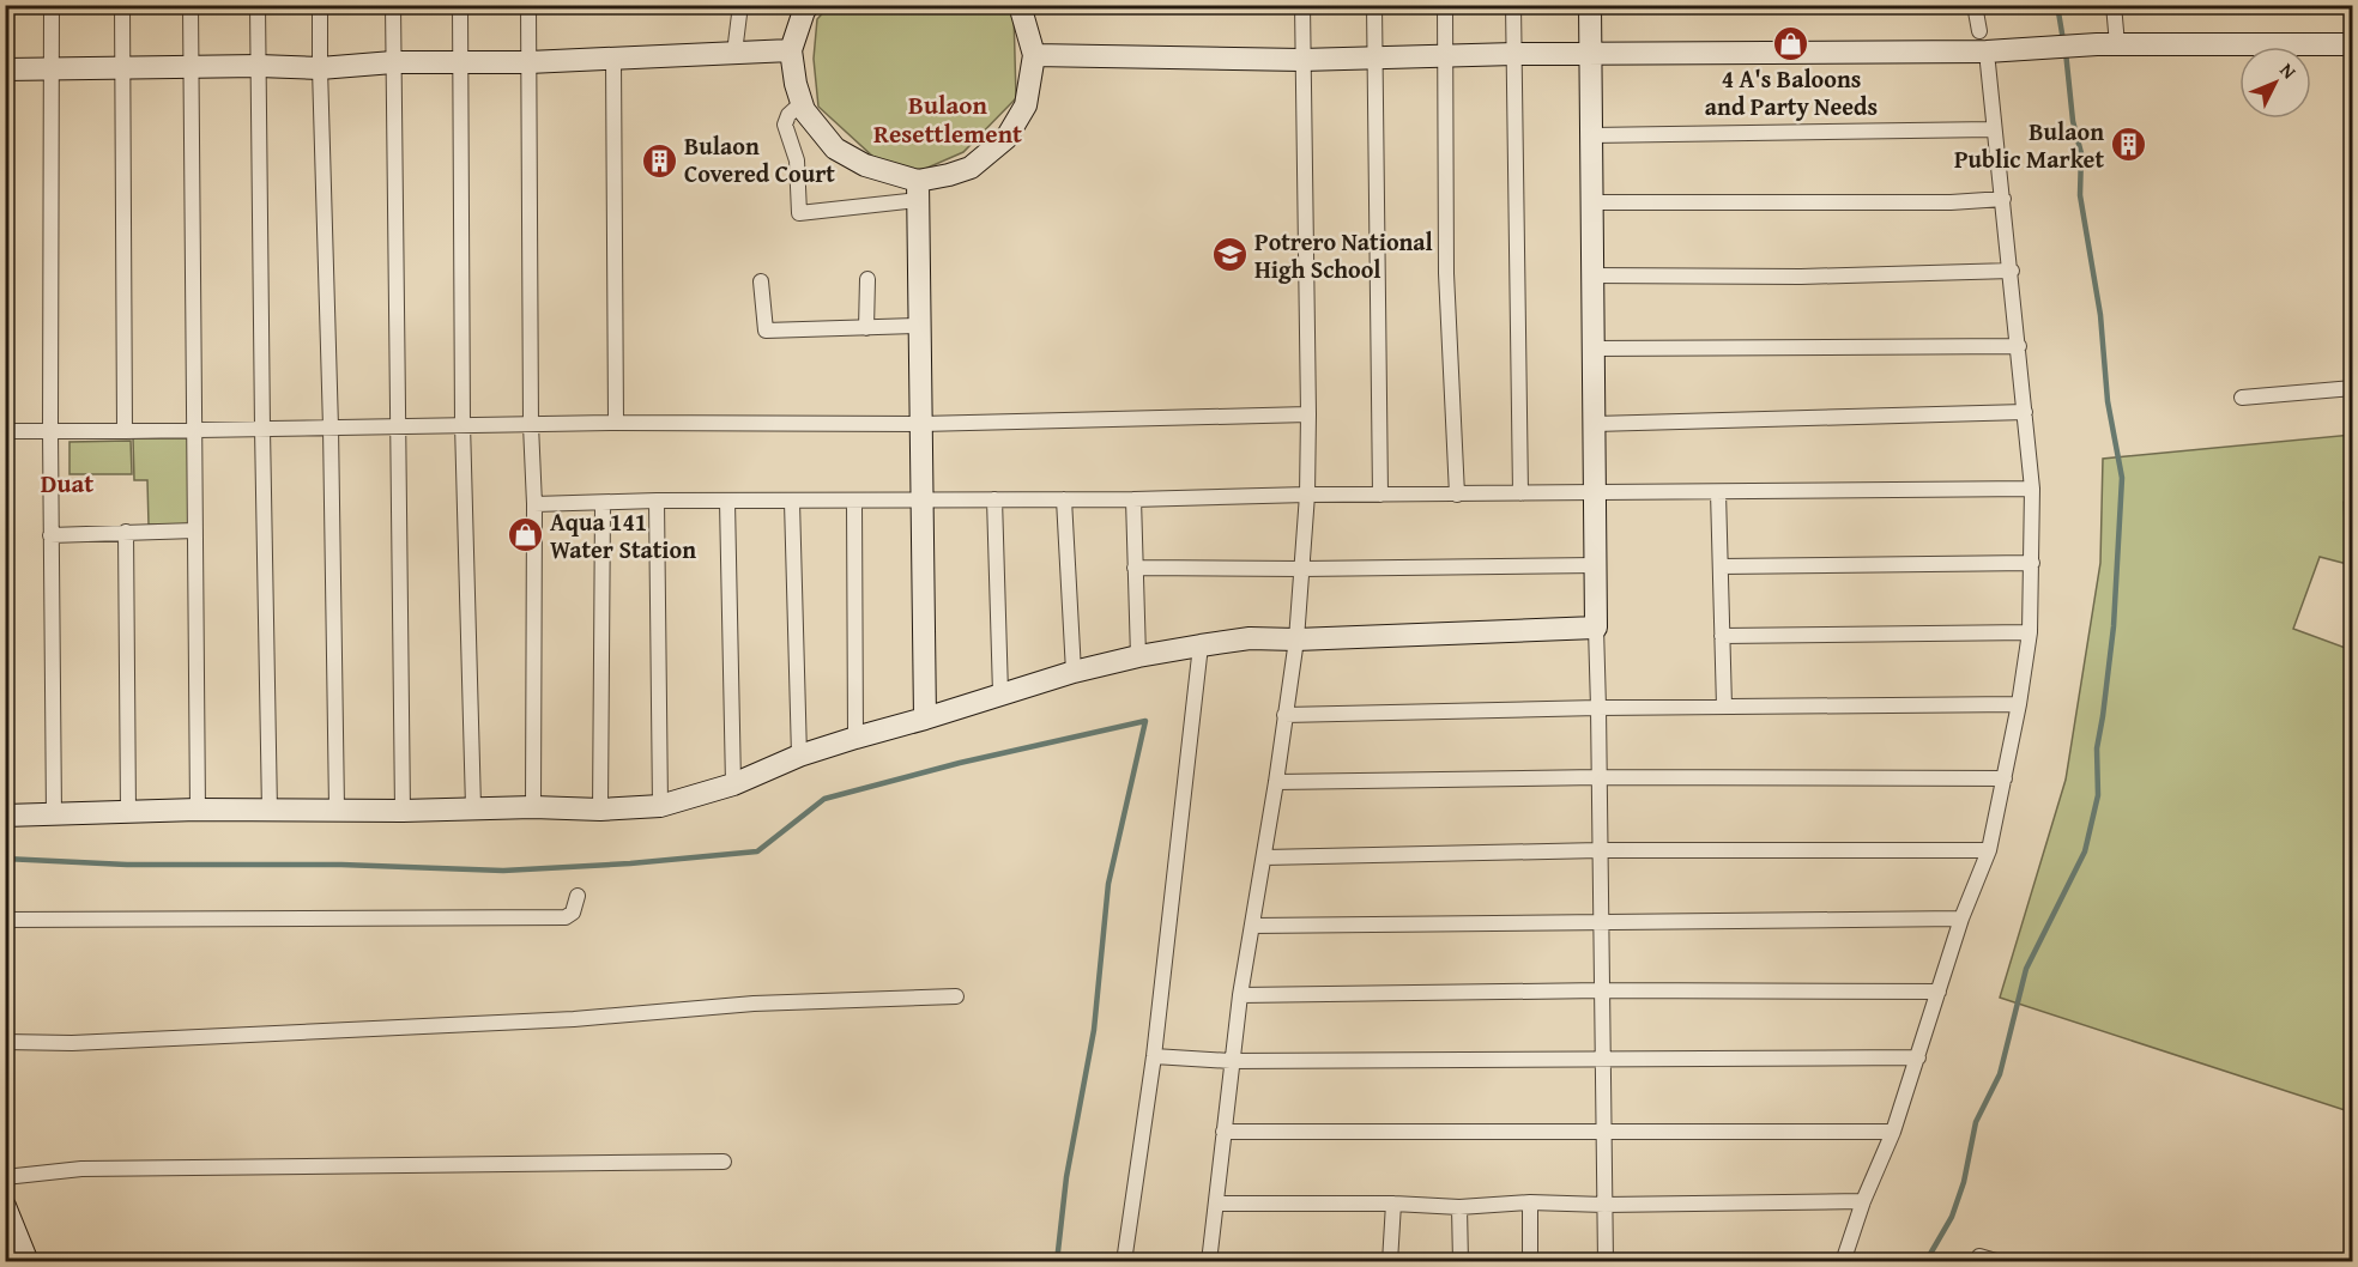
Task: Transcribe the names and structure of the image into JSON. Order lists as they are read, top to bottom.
{
  "districts": ["Bulaon Resettlement", "Duat"],
  "places": {
    "shop": ["4 A's Baloons and Party Needs", "Aqua 141 Water Station"],
    "building": ["Bulaon Public Market", "Bulaon Covered Court"],
    "school or university": ["Potrero National High School"]
  },
  "north": "top right"
}
